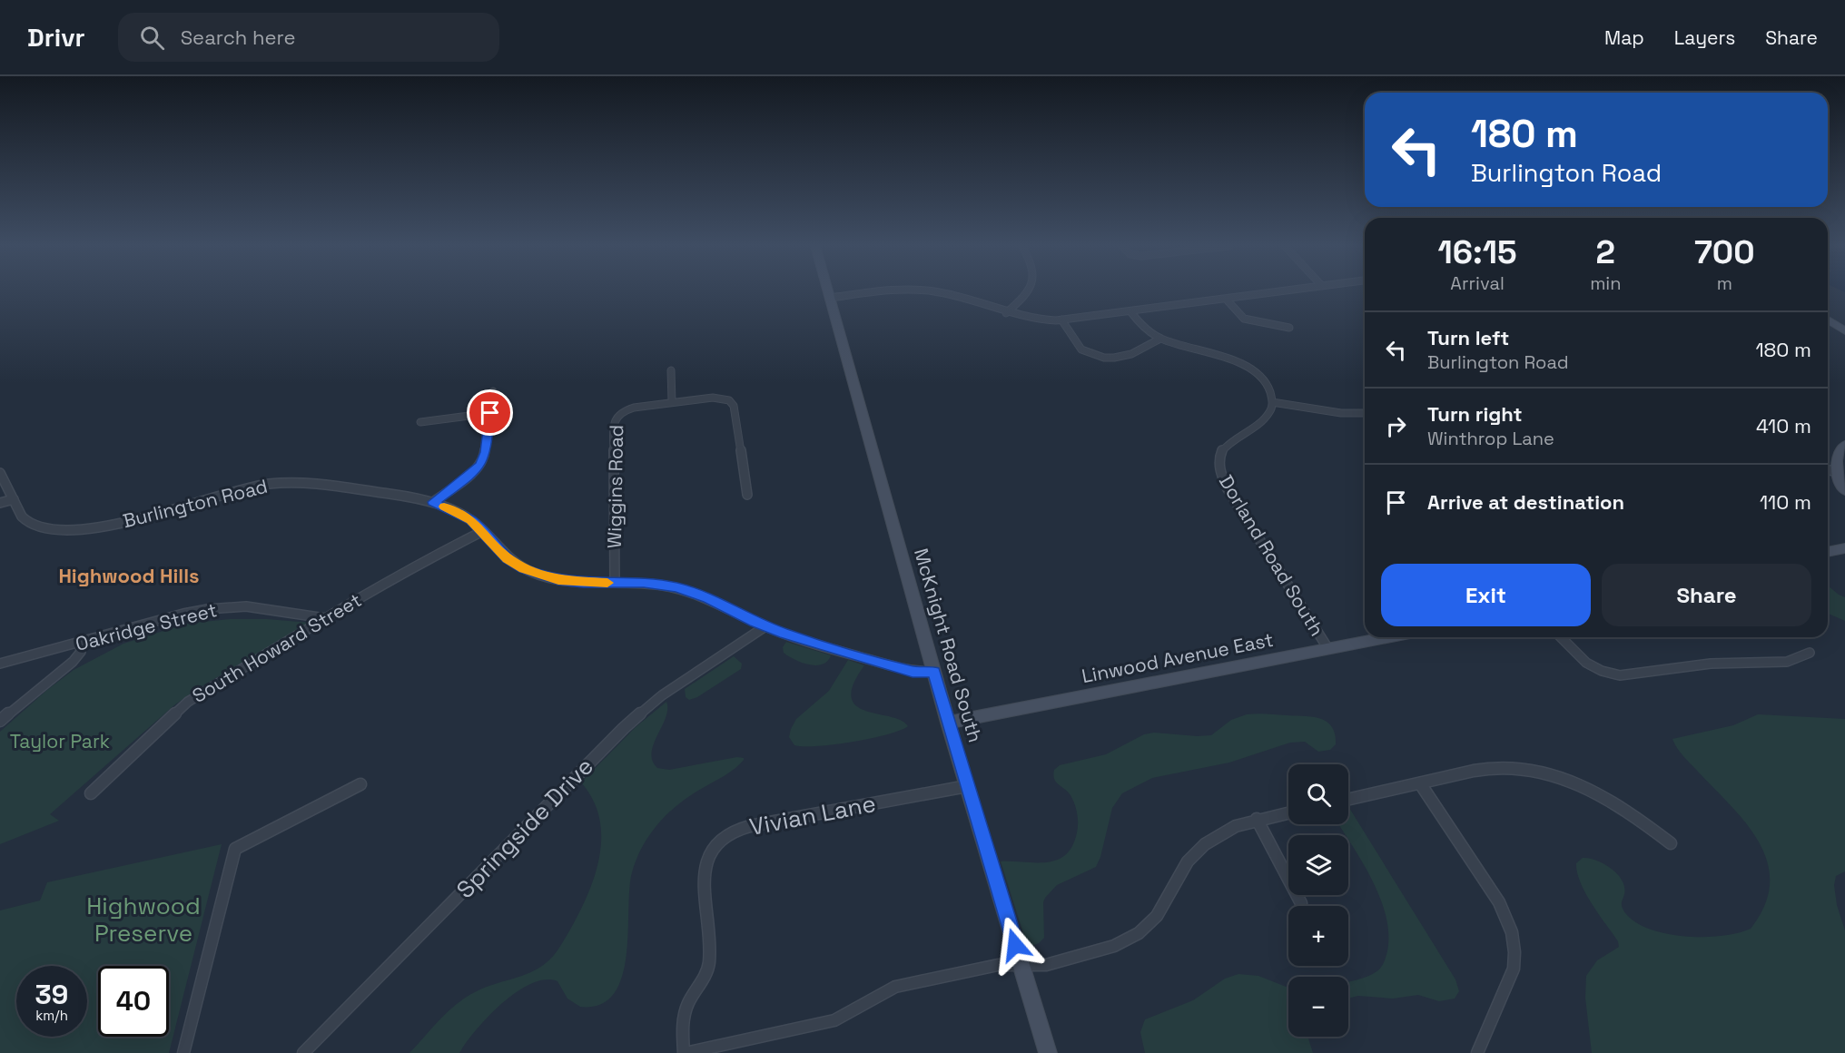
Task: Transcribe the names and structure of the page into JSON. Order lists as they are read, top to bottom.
{
  "streets": {
    "street": [
      "Wiggins Road",
      "Burlington Road",
      "Dorland Road South",
      "Oakridge Street",
      "McKnight Road South",
      "South Howard Street",
      "Linwood Avenue East",
      "Vivian Lane",
      "Springside Drive"
    ]
  },
  "crossings": [
    ["Wiggins Road", "Burlington Road"],
    ["Burlington Road", "McKnight Road South"],
    ["Burlington Road", "South Howard Street"],
    ["Burlington Road", "Springside Drive"],
    ["Dorland Road South", "Linwood Avenue East"],
    ["Oakridge Street", "South Howard Street"],
    ["McKnight Road South", "Linwood Avenue East"],
    ["McKnight Road South", "Vivian Lane"]
  ],
  "districts": ["Highwood Hills"],
  "parks": ["Taylor Park", "Highwood Preserve"],
  "page": {
    "header": "Drivr",
    "search": "Search here",
    "nav": ["Map", "Layers", "Share"],
    "turn": ["180 m", "Burlington Road"],
    "eta": [
      "16:15",
      "Arrival",
      "2",
      "min",
      "700",
      "m"
    ],
    "list": [
      {
        "name": "Turn left",
        "note": "Burlington Road",
        "value": "180 m"
      },
      {
        "name": "Turn right",
        "note": "Winthrop Lane",
        "value": "410 m"
      },
      {
        "name": "Arrive at destination",
        "value": "110 m"
      }
    ],
    "buttons": ["Exit", "Share"],
    "map_buttons": ["+", "−"],
    "speed": "39 km/h",
    "limit": "40"
  }
}
